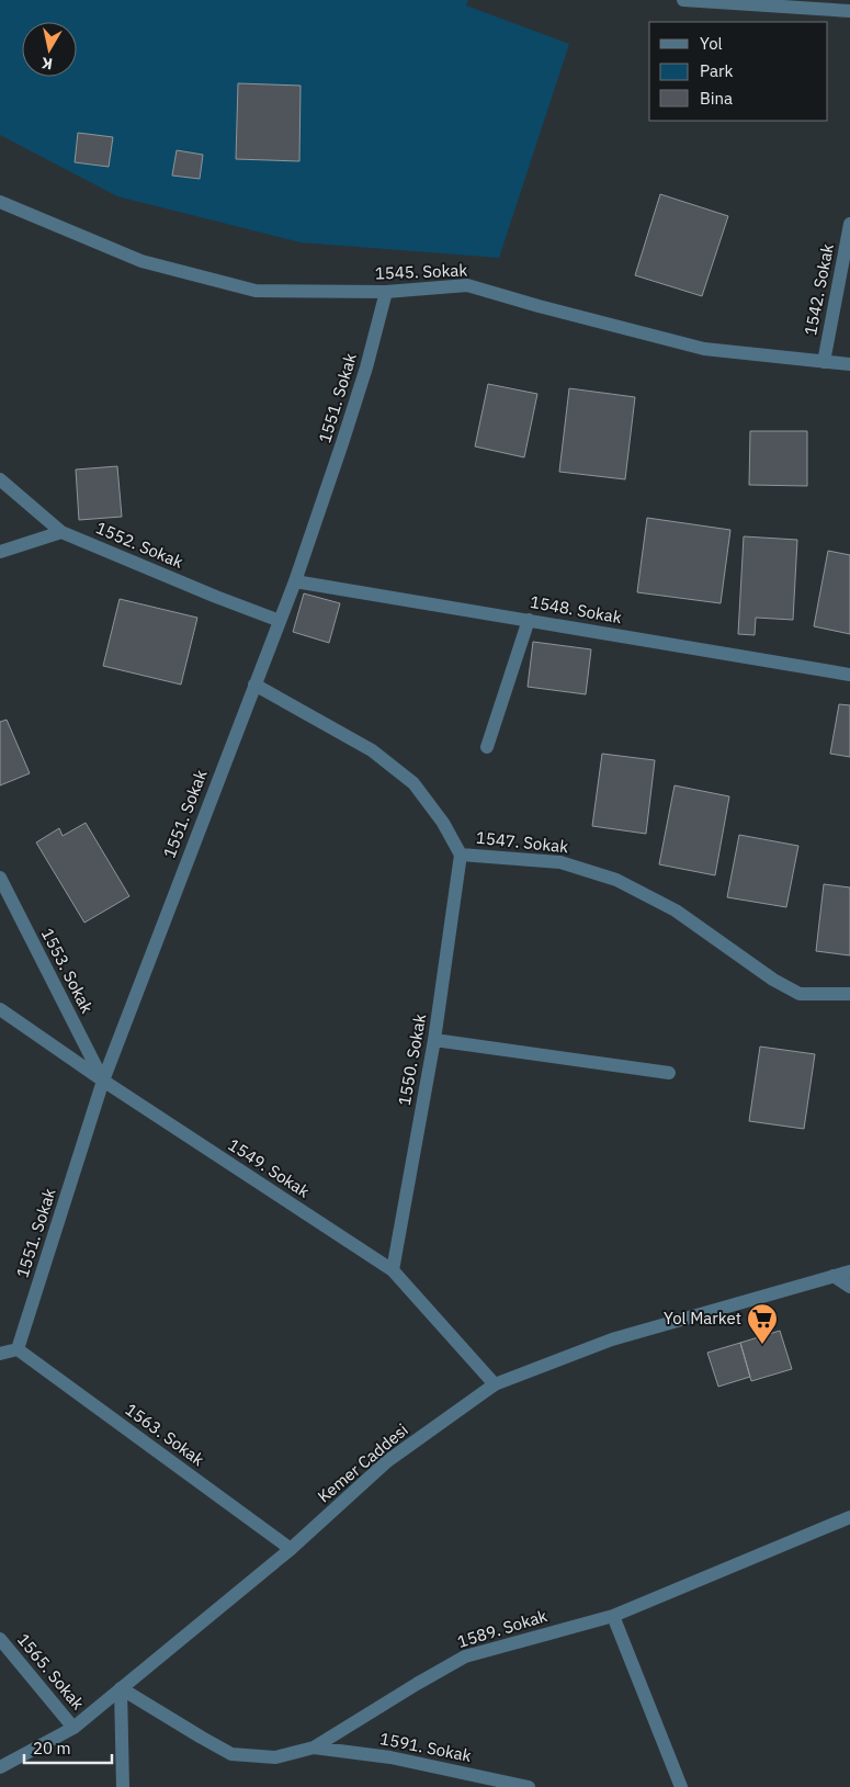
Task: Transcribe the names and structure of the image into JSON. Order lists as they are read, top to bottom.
{
  "streets": {
    "street": [
      "1545. Sokak",
      "1542. Sokak",
      "1551. Sokak",
      "1552. Sokak",
      "1548. Sokak",
      "1547. Sokak",
      "1553. Sokak",
      "1550. Sokak",
      "1549. Sokak",
      "1563. Sokak",
      "Kemer Caddesi",
      "1589. Sokak",
      "1565. Sokak",
      "1591. Sokak"
    ]
  },
  "crossings": [
    ["1545. Sokak", "1542. Sokak"],
    ["1545. Sokak", "1551. Sokak"],
    ["1551. Sokak", "1552. Sokak"],
    ["1551. Sokak", "1548. Sokak"],
    ["1551. Sokak", "1547. Sokak"],
    ["1551. Sokak", "1553. Sokak"],
    ["1551. Sokak", "1549. Sokak"],
    ["1551. Sokak", "1563. Sokak"],
    ["1547. Sokak", "1550. Sokak"],
    ["1553. Sokak", "1549. Sokak"],
    ["1550. Sokak", "1549. Sokak"],
    ["1549. Sokak", "Kemer Caddesi"],
    ["1563. Sokak", "Kemer Caddesi"],
    ["Kemer Caddesi", "1589. Sokak"],
    ["Kemer Caddesi", "1565. Sokak"],
    ["1589. Sokak", "1591. Sokak"]
  ],
  "places": {
    "supermarket": ["Yol Market"]
  },
  "legend": ["Yol", "Park", "Bina"],
  "scale_bar": "20 m",
  "north": "bottom"
}
